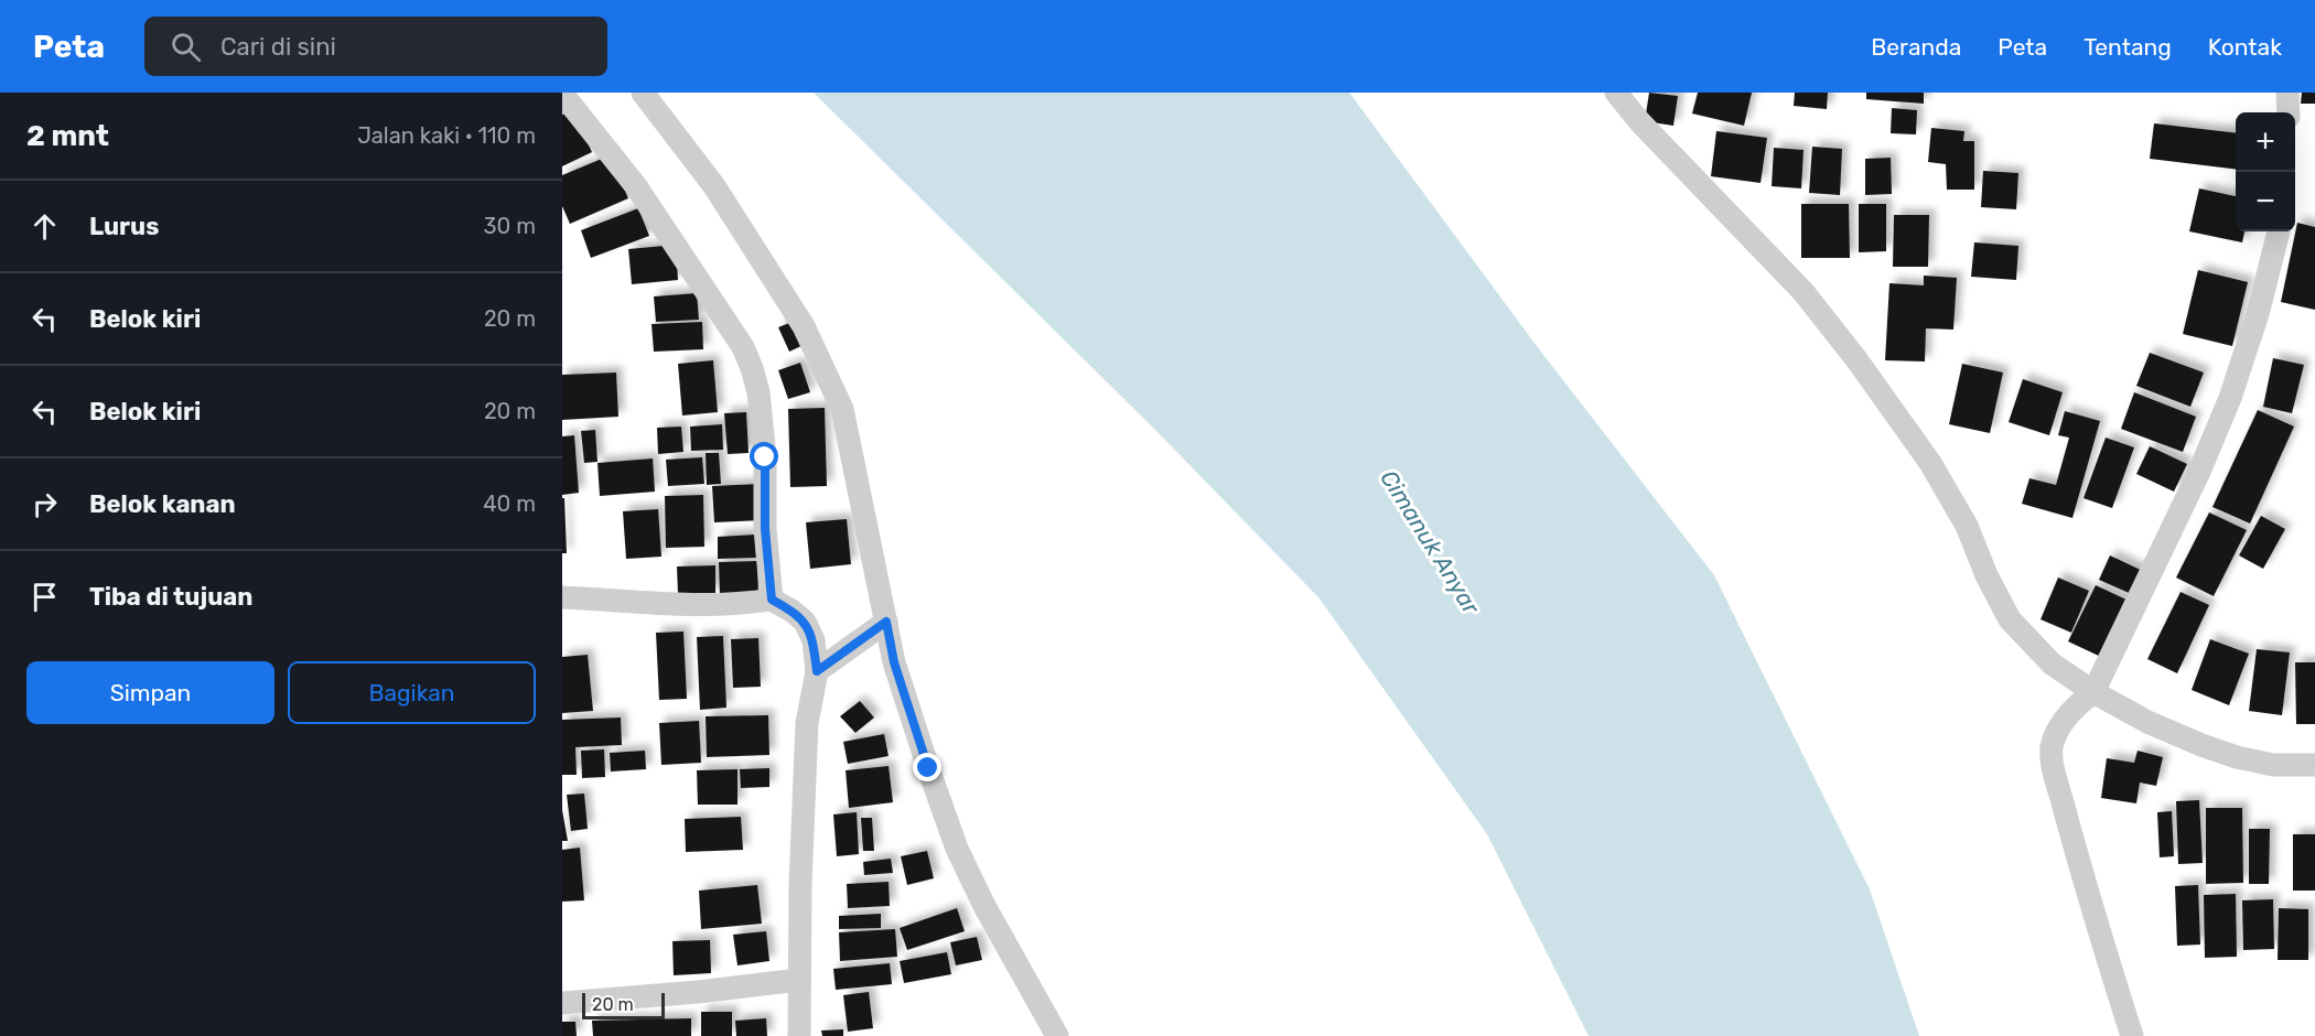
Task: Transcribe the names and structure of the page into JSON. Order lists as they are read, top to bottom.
{
  "water": ["Cimanuk Anyar"],
  "scale_bar": "20 m",
  "page": {
    "header": "Peta",
    "search": "Cari di sini",
    "nav": [
      "Beranda",
      "Peta",
      "Tentang",
      "Kontak"
    ],
    "heading": ["2 mnt", "Jalan kaki · 110 m"],
    "map_buttons": ["+", "−"],
    "list": [
      ["Lurus", "30 m"],
      ["Belok kiri", "20 m"],
      ["Belok kiri", "20 m"],
      ["Belok kanan", "40 m"],
      "Tiba di tujuan"
    ],
    "buttons": ["Simpan", "Bagikan"],
    "scale": "20 m"
  }
}
